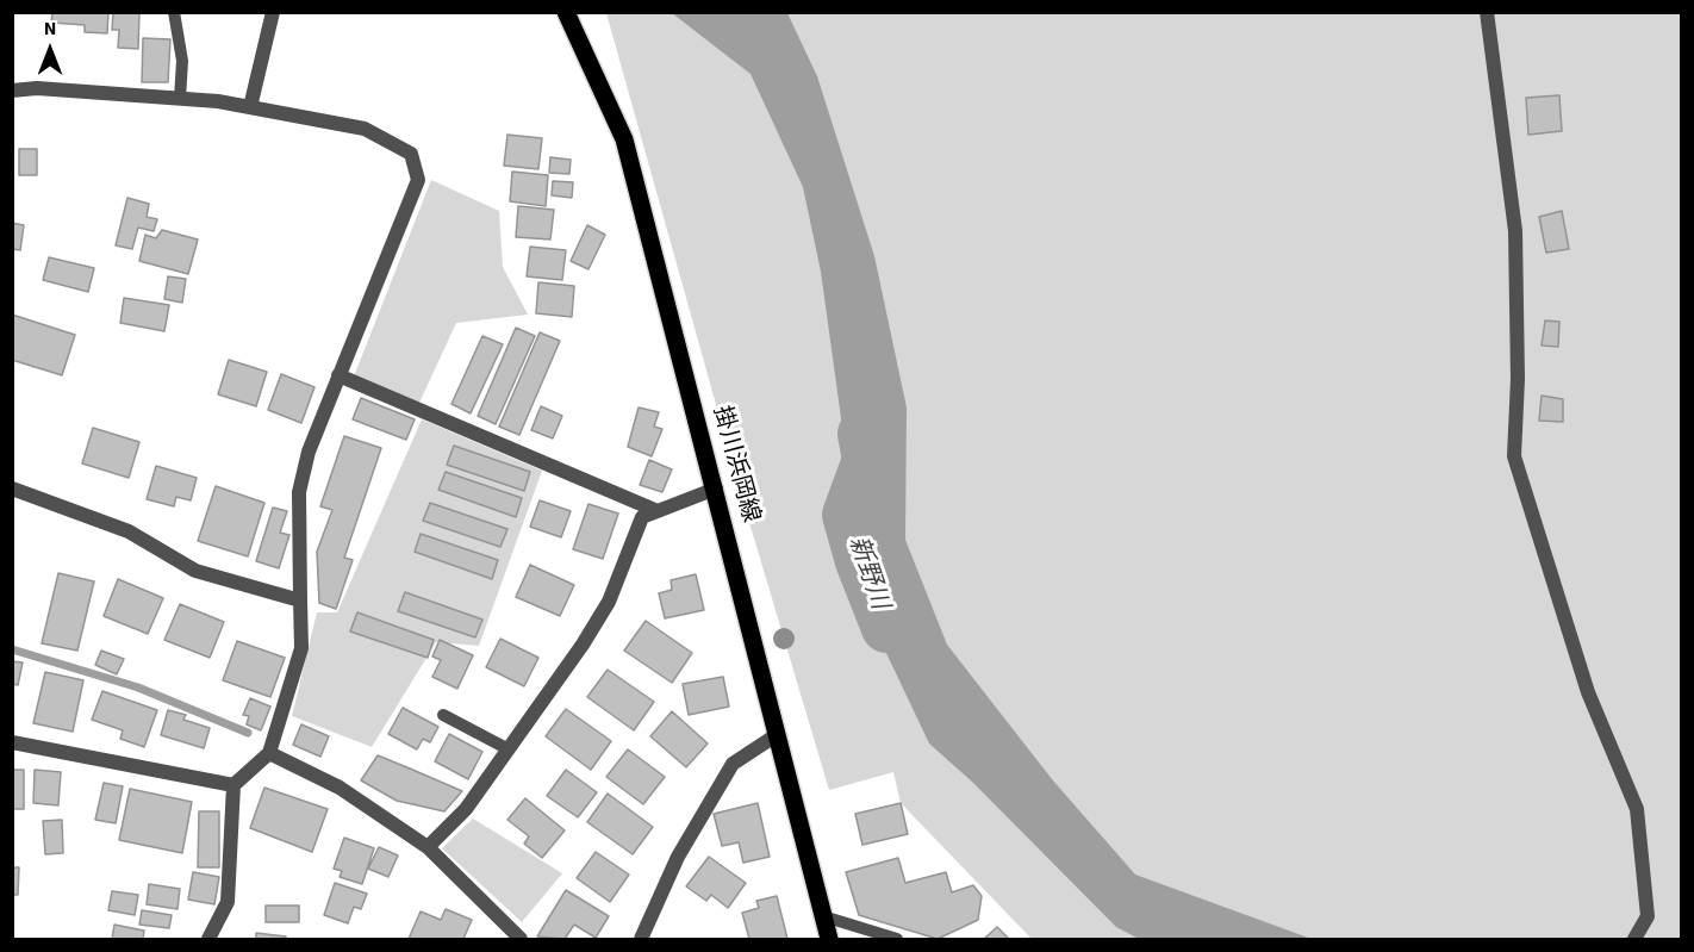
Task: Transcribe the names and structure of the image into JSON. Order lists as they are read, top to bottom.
{
  "streets": {
    "main road": ["掛川浜岡線"]
  },
  "water": ["新野川"],
  "north": "top"
}
